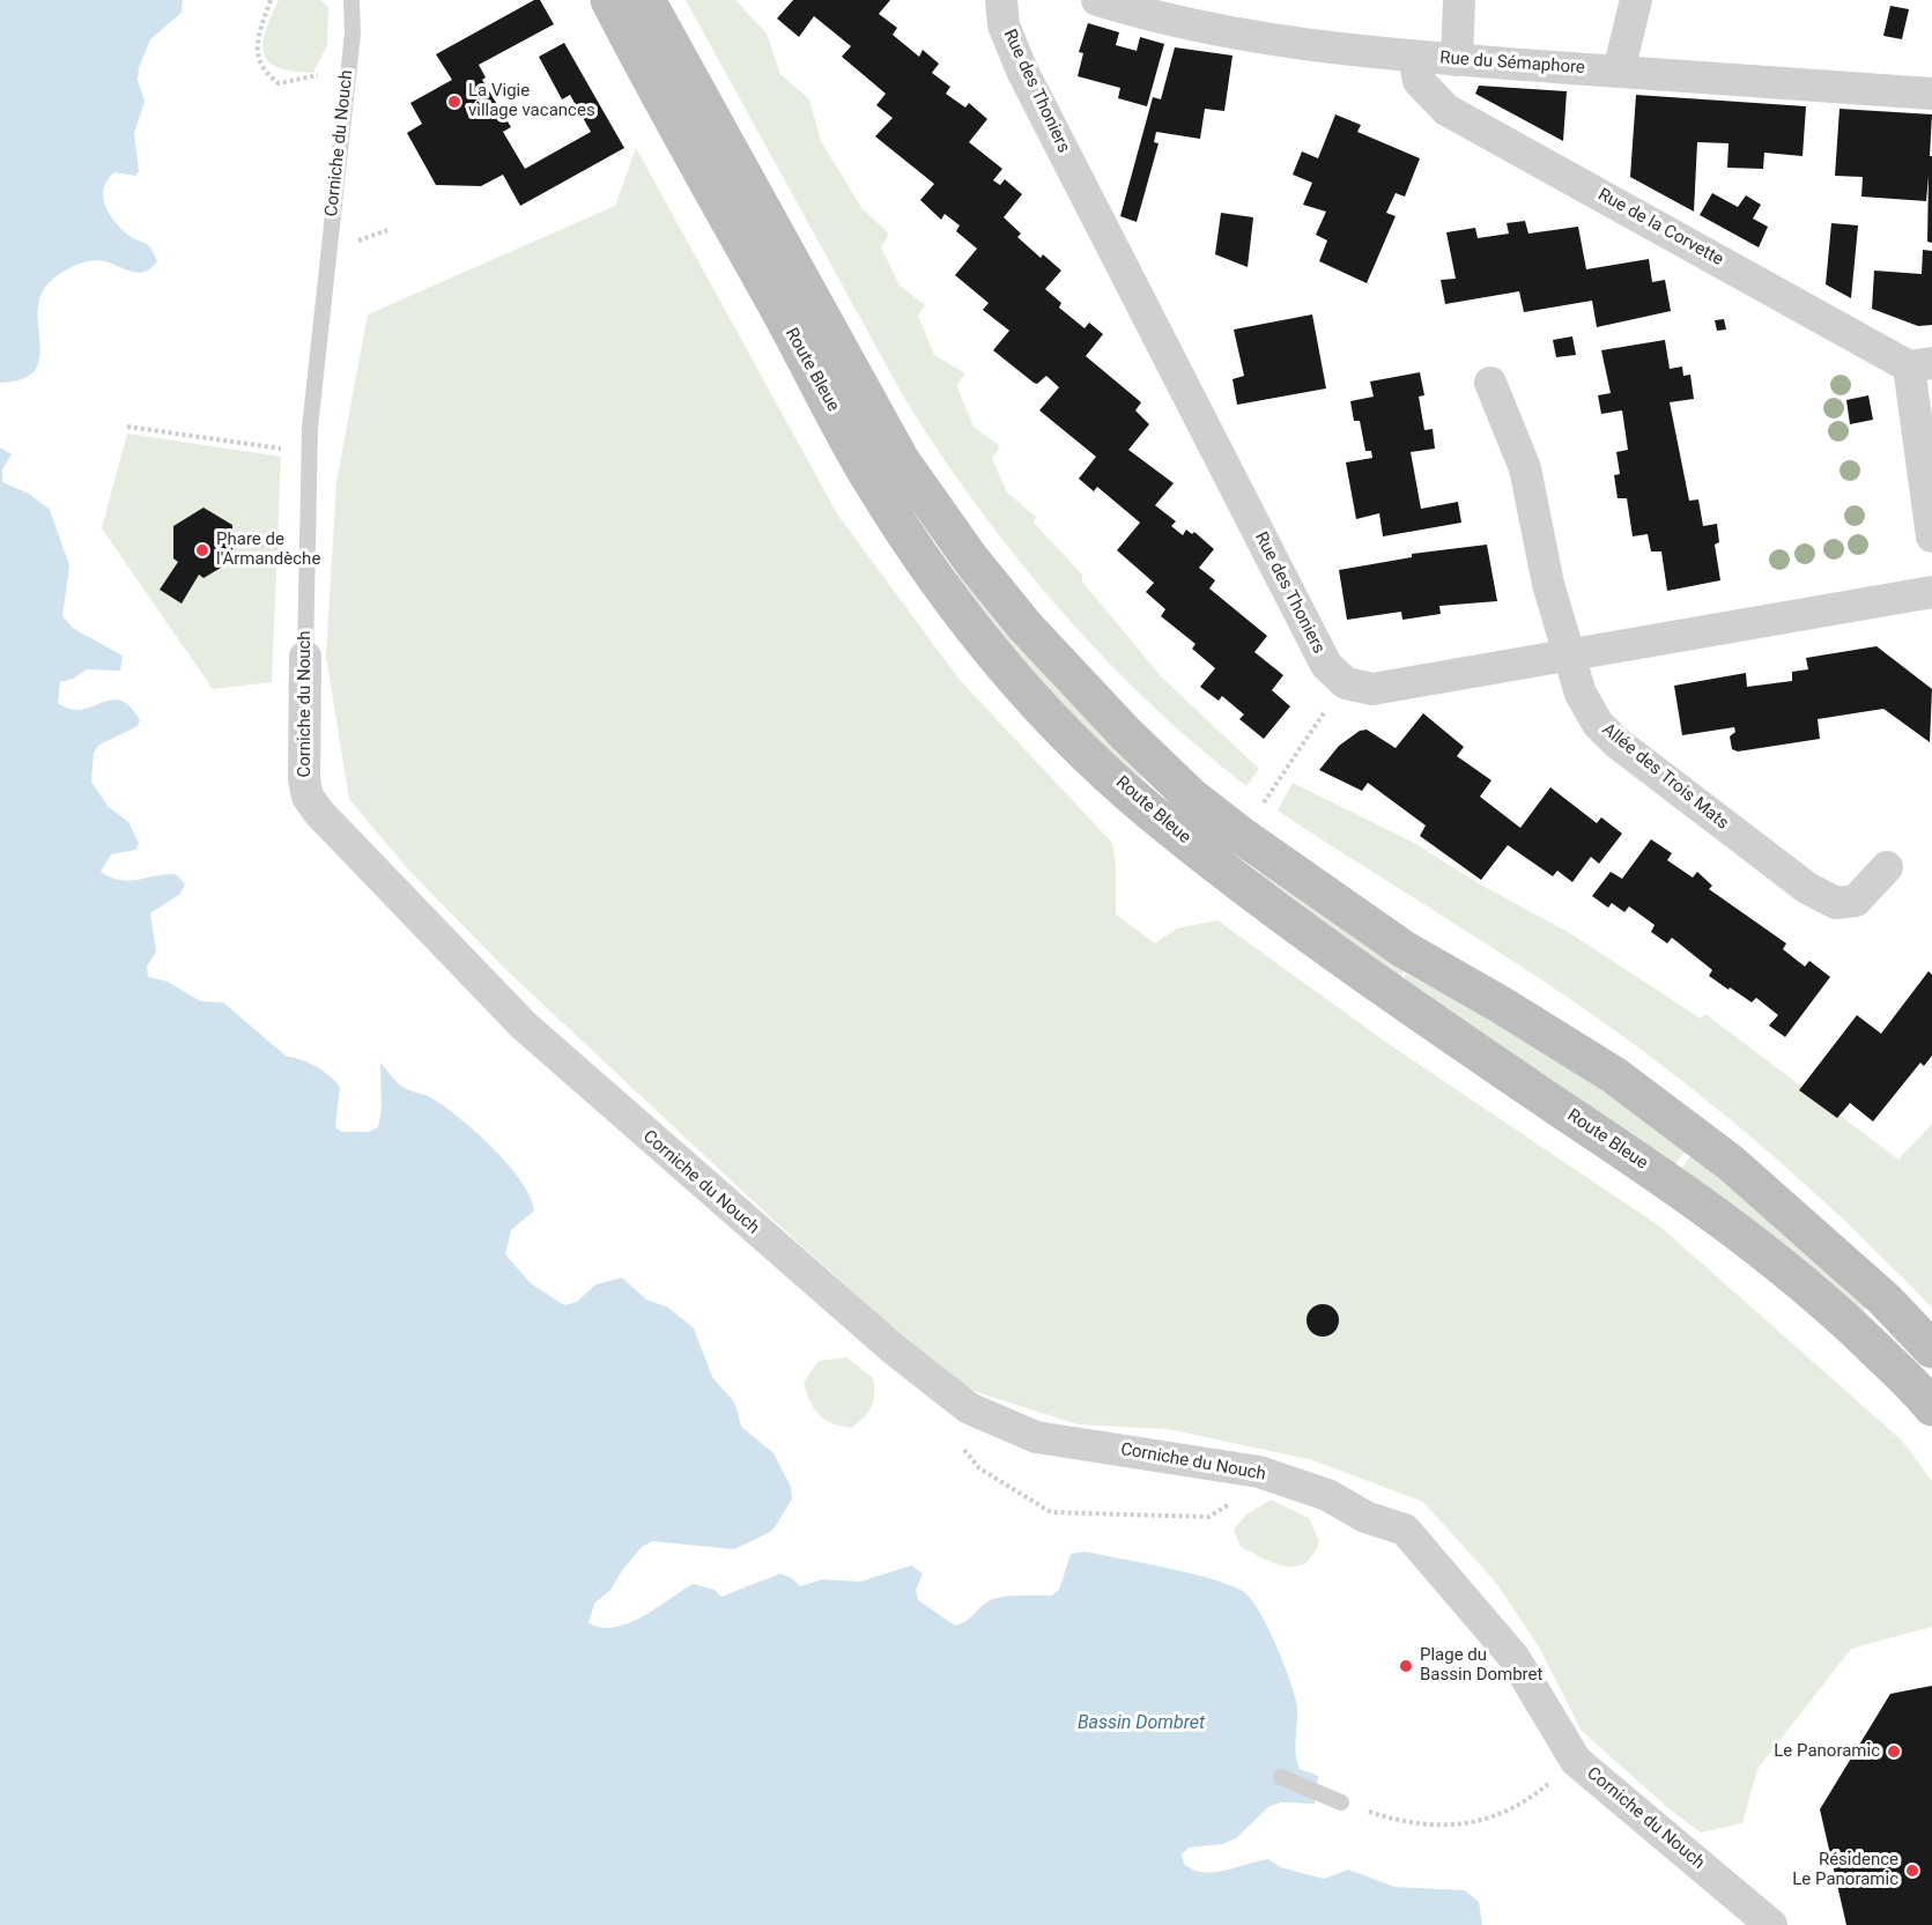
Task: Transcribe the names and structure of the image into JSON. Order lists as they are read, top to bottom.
{
  "streets": {
    "street": [
      "Rue du Sémaphore",
      "Rue des Thoniers",
      "Corniche du Nouch",
      "Rue de la Corvette",
      "Route Bleue",
      "Allée des Trois Mats"
    ]
  },
  "crossings": [
    ["Rue du Sémaphore", "Rue de la Corvette"]
  ],
  "water": ["Bassin Dombret"],
  "places": [
    "La Vigie village vacances",
    "Phare de l'Armandèche",
    "Plage du Bassin Dombret",
    "Le Panoramic",
    "Résidence Le Panoramic"
  ]
}
